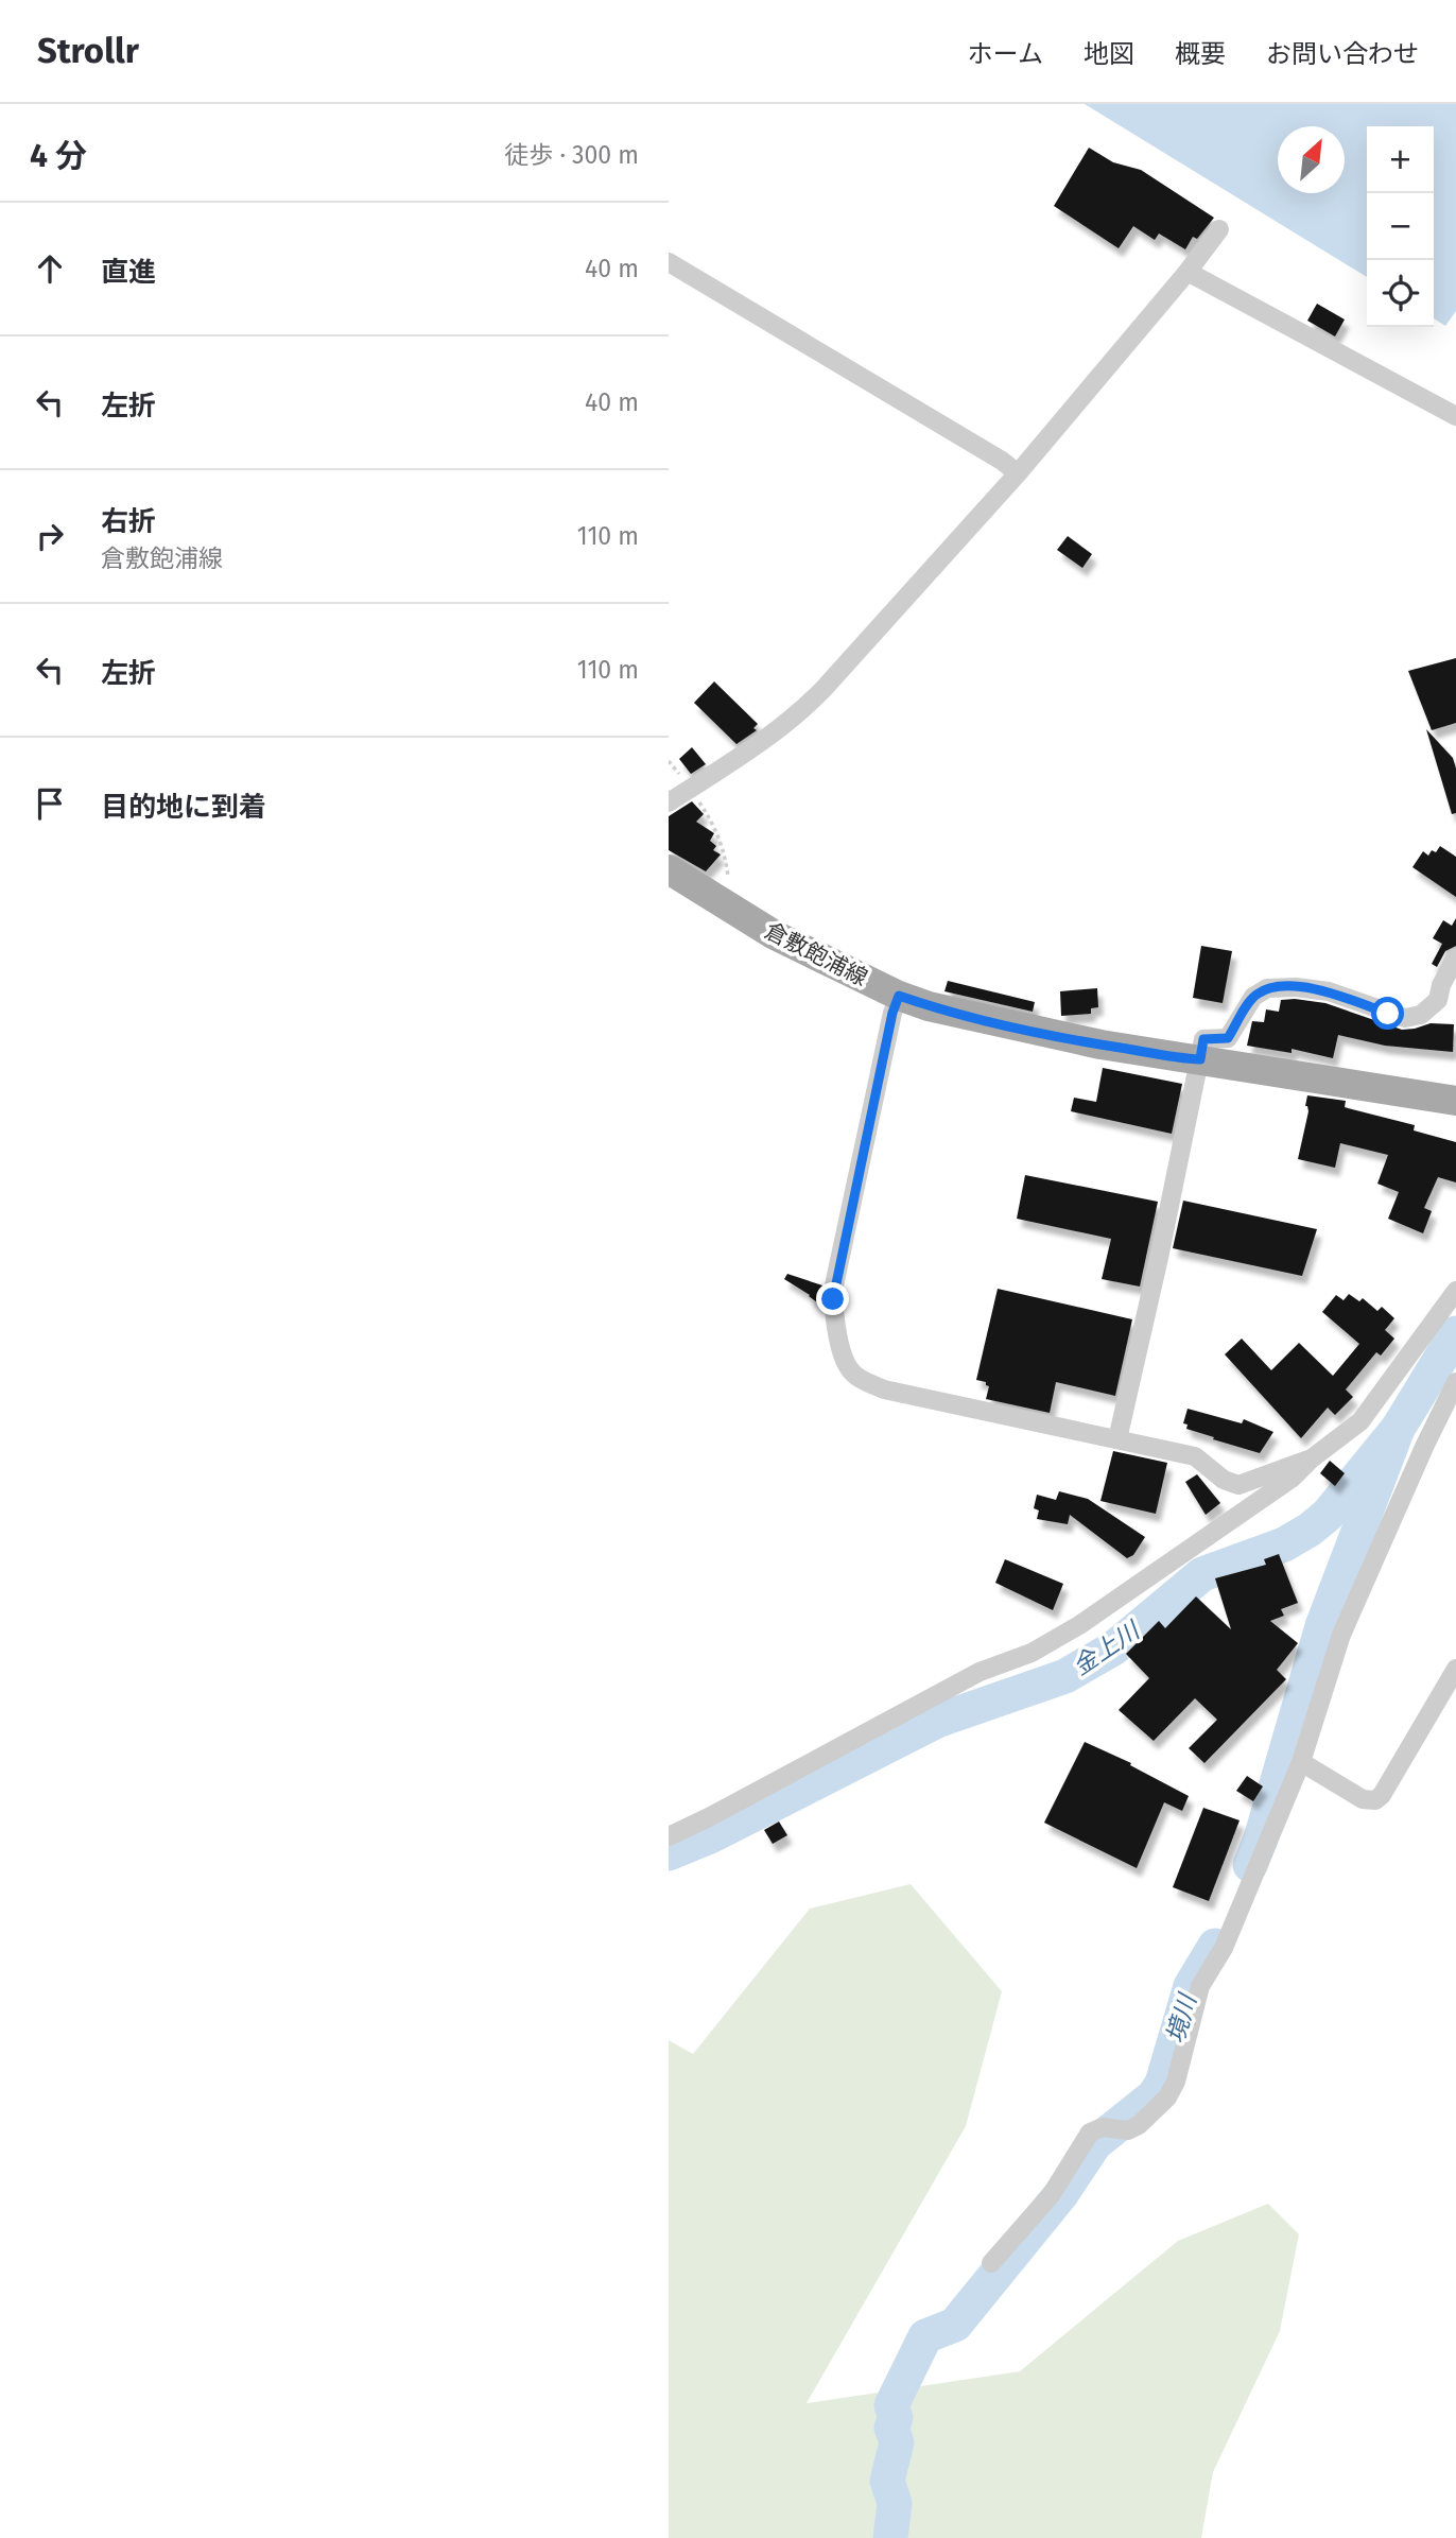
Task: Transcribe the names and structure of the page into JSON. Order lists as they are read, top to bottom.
{
  "streets": {
    "main road": ["倉敷飽浦線"]
  },
  "water": ["金上川", "境川"],
  "north": "top right",
  "page": {
    "header": "Strollr",
    "nav": [
      "ホーム",
      "地図",
      "概要",
      "お問い合わせ"
    ],
    "heading": ["4 分", "徒歩 · 300 m"],
    "map_buttons": ["+", "−"],
    "list": [
      ["直進", "40 m"],
      ["左折", "40 m"],
      ["右折", "倉敷飽浦線", "110 m"],
      ["左折", "110 m"],
      "目的地に到着"
    ]
  }
}
